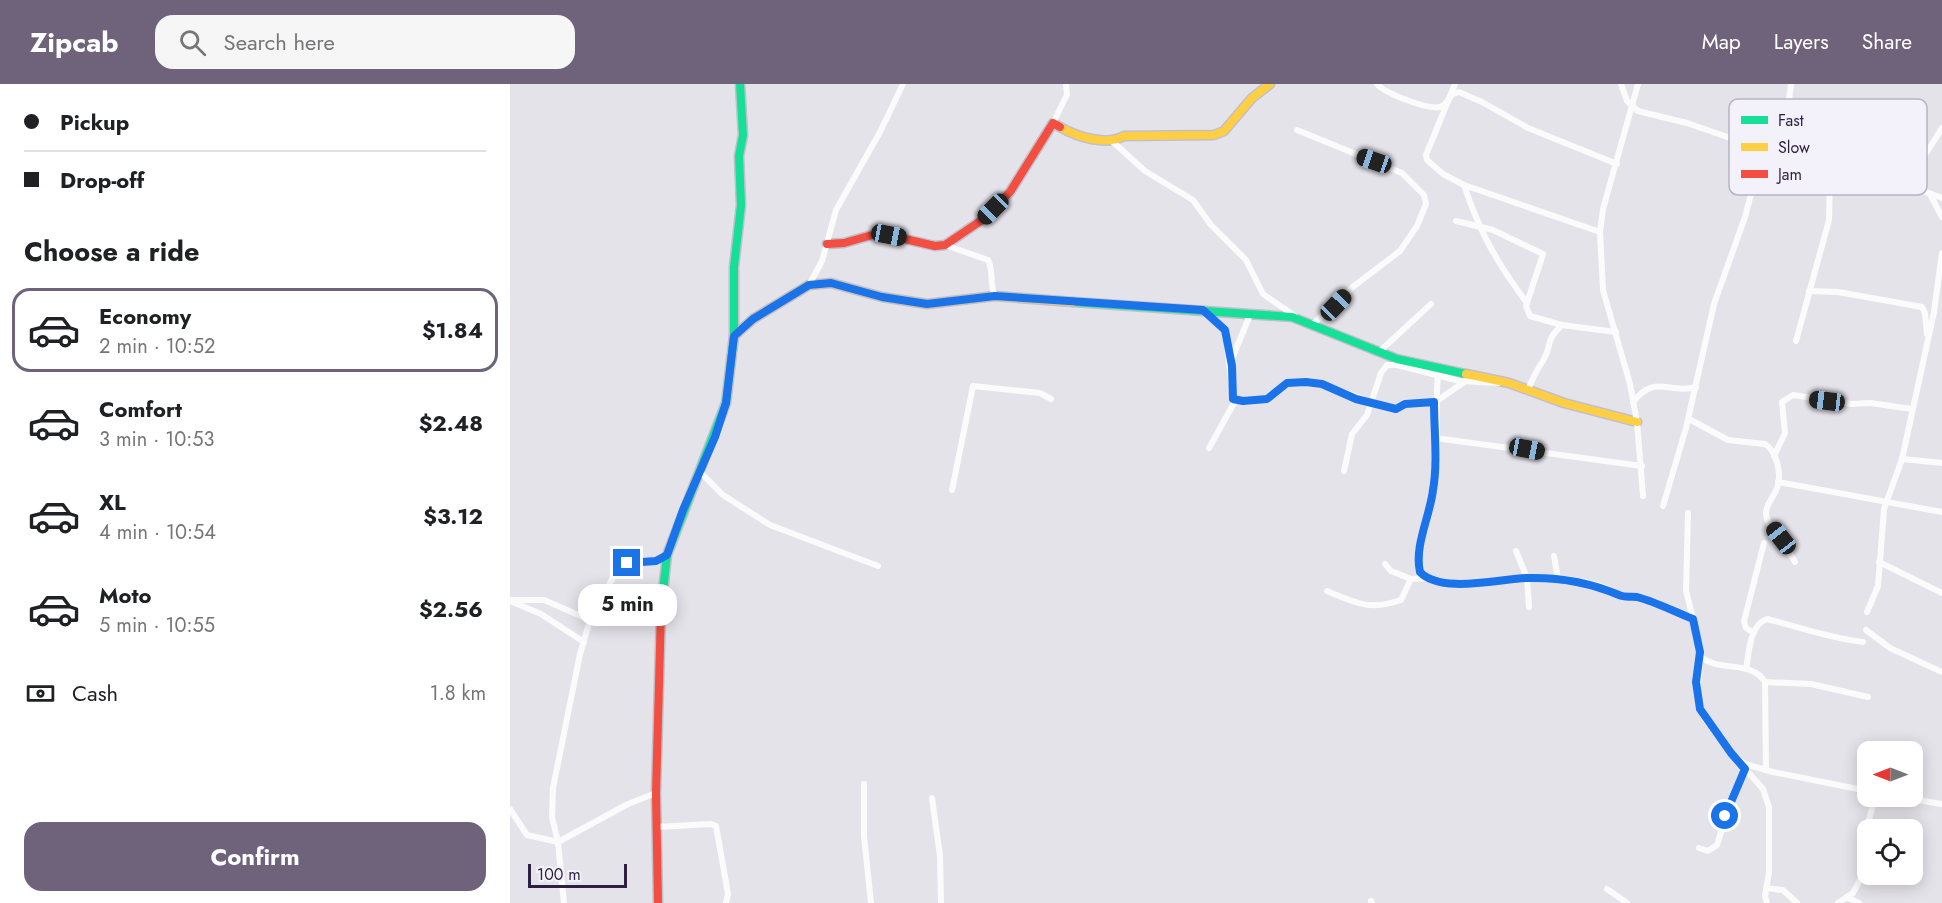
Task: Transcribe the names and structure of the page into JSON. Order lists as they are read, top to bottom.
{
  "legend": ["Fast", "Slow", "Jam"],
  "scale_bar": "100 m",
  "north": "left",
  "page": {
    "header": "Zipcab",
    "search": "Search here",
    "nav": ["Map", "Layers", "Share"],
    "banner": ["Pickup", "Drop-off"],
    "heading": "Choose a ride",
    "list": [
      {
        "name": "Economy",
        "note": "2 min · 10:52",
        "value": "$1.84"
      },
      {
        "name": "Comfort",
        "note": "3 min · 10:53",
        "value": "$2.48"
      },
      {
        "name": "XL",
        "note": "4 min · 10:54",
        "value": "$3.12"
      },
      {
        "name": "Moto",
        "note": "5 min · 10:55",
        "value": "$2.56"
      }
    ],
    "bubble": "5 min",
    "pay": ["Cash", "1.8 km"],
    "buttons": "Confirm",
    "scale": "100 m"
  }
}
